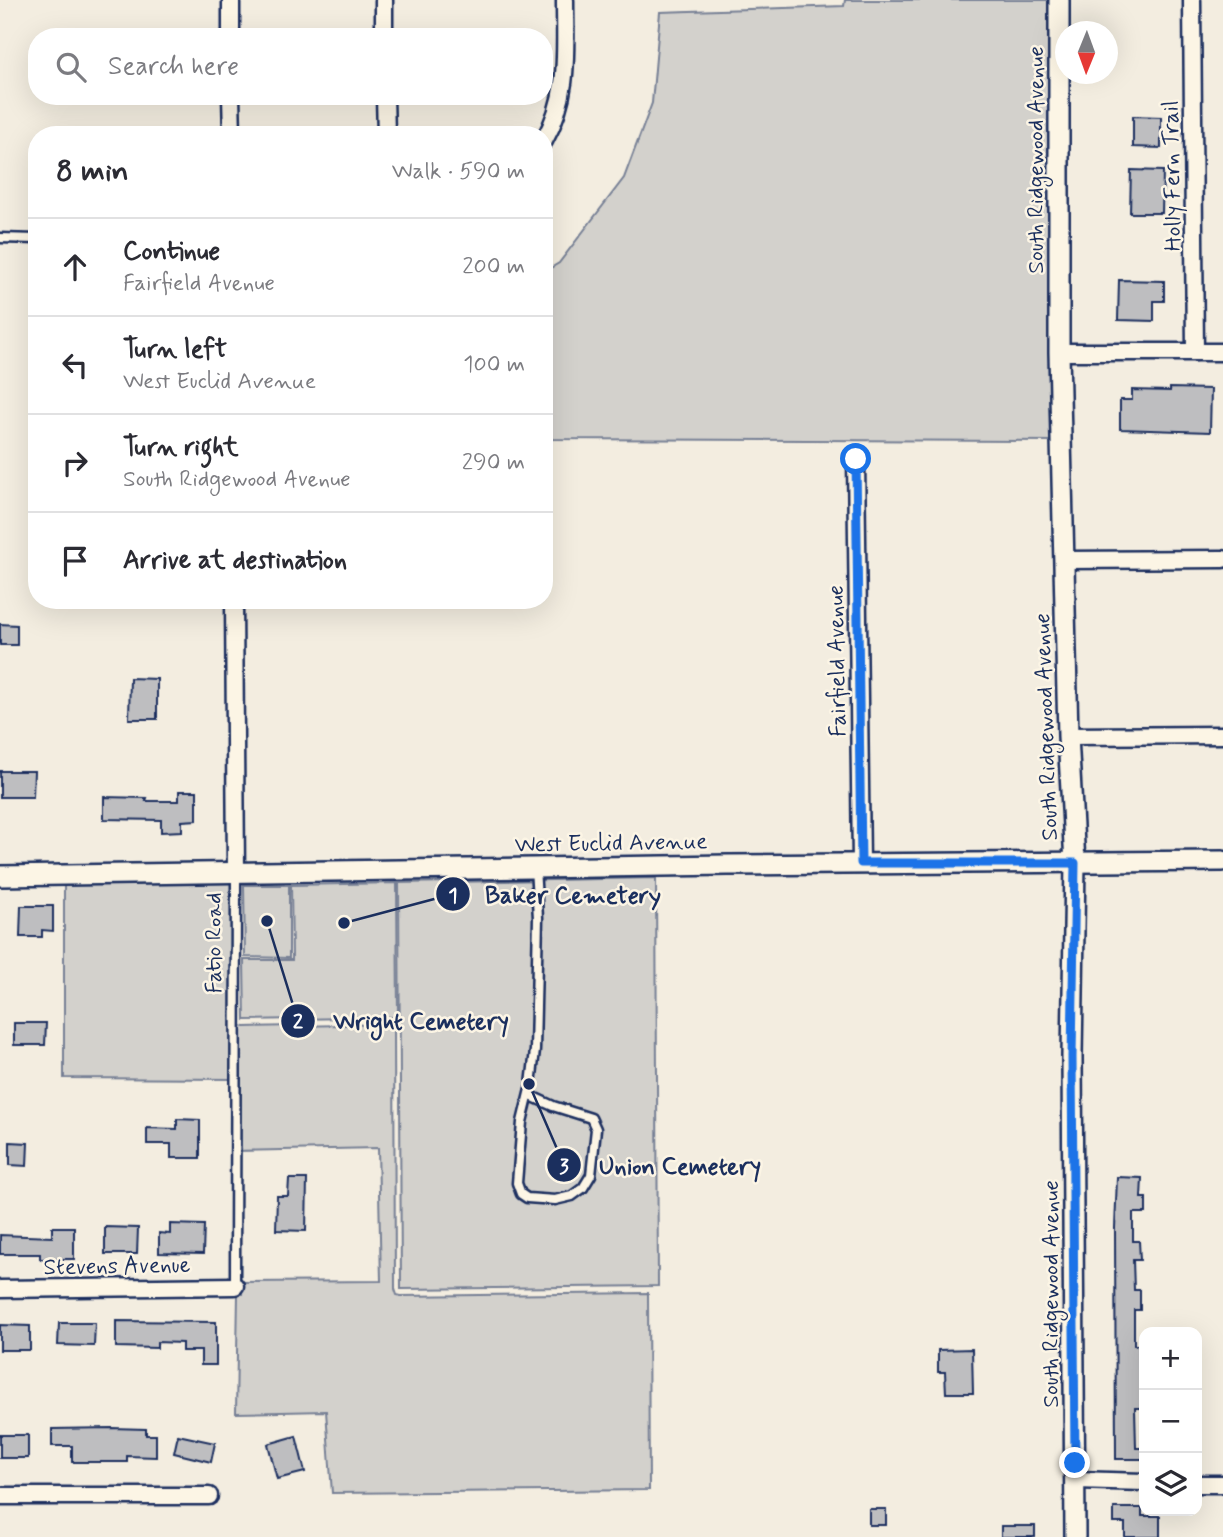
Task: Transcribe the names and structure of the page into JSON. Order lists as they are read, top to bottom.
{
  "streets": {
    "street": [
      "South Ridgewood Avenue",
      "Holly Fern Trail",
      "Fairfield Avenue",
      "West Euclid Avenue",
      "Fatio Road",
      "Stevens Avenue"
    ]
  },
  "crossings": [
    ["South Ridgewood Avenue", "West Euclid Avenue"],
    ["Fairfield Avenue", "West Euclid Avenue"],
    ["West Euclid Avenue", "Fatio Road"],
    ["Fatio Road", "Stevens Avenue"]
  ],
  "places": ["Wright Cemetery", "Baker Cemetery", "Union Cemetery"],
  "north": "bottom",
  "page": {
    "search": "Search here",
    "heading": ["8 min", "Walk · 590 m"],
    "list": [
      ["Continue", "Fairfield Avenue", "200 m"],
      ["Turn left", "West Euclid Avenue", "100 m"],
      ["Turn right", "South Ridgewood Avenue", "290 m"],
      "Arrive at destination"
    ],
    "map_buttons": ["+", "−"]
  }
}
